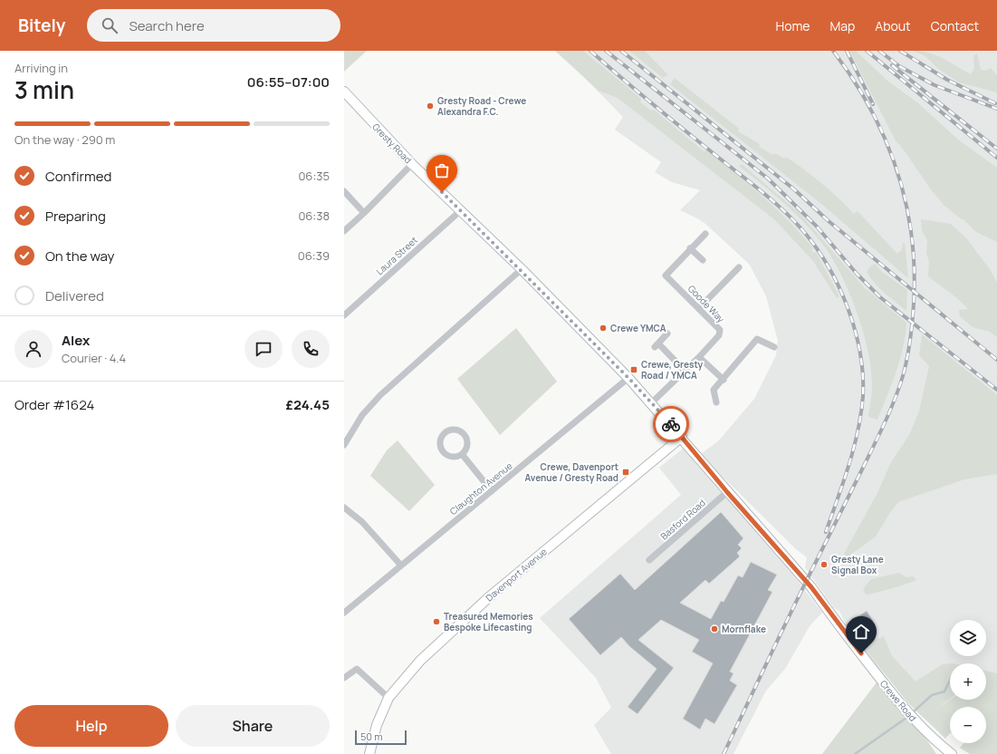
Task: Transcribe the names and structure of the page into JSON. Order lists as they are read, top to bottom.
{
  "streets": {
    "main road": ["Gresty Road", "Davenport Avenue", "Crewe Road"],
    "street": [
      "Laura Street",
      "Goode Way",
      "Claughton Avenue",
      "Basford Road"
    ]
  },
  "crossings": [
    ["Gresty Road", "Laura Street"],
    ["Gresty Road", "Goode Way"],
    ["Gresty Road", "Claughton Avenue"],
    ["Gresty Road", "Basford Road"],
    ["Gresty Road", "Davenport Avenue"],
    ["Gresty Road", "Crewe Road"]
  ],
  "places": {
    "other": [
      "Gresty Road - Crewe Alexandra F.C.",
      "Crewe YMCA",
      "Gresty Lane Signal Box",
      "Treasured Memories Bespoke Lifecasting",
      "Mornflake"
    ],
    "transit": ["Crewe, Gresty Road / YMCA", "Crewe, Davenport Avenue / Gresty Road"]
  },
  "scale_bar": "50 m",
  "page": {
    "header": "Bitely",
    "search": "Search here",
    "nav": [
      "Home",
      "Map",
      "About",
      "Contact"
    ],
    "heading": ["3 min", "Arriving in", "06:55–07:00"],
    "panel": [
      "Alex",
      "Courier · 4.4",
      "Order #1624",
      "£24.45"
    ],
    "bar": "On the way · 290 m",
    "list": [
      ["Confirmed", "06:35"],
      ["Preparing", "06:38"],
      ["On the way", "06:39"],
      "Delivered"
    ],
    "map_buttons": ["+", "−"],
    "buttons": ["Help", "Share"],
    "scale": "50 m"
  }
}
